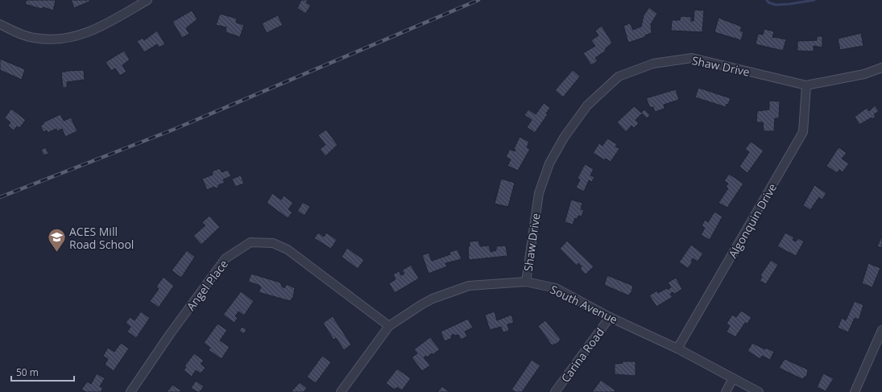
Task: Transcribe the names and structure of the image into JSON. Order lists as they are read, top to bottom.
{
  "streets": {
    "street": [
      "Shaw Drive",
      "Algonquin Drive",
      "Angel Place",
      "South Avenue",
      "Carina Road"
    ]
  },
  "crossings": [
    ["Shaw Drive", "Algonquin Drive"],
    ["Shaw Drive", "South Avenue"],
    ["Algonquin Drive", "South Avenue"],
    ["Angel Place", "South Avenue"],
    ["South Avenue", "Carina Road"]
  ],
  "places": {
    "school or university": ["ACES Mill Road School"]
  },
  "scale_bar": "50 m"
}
